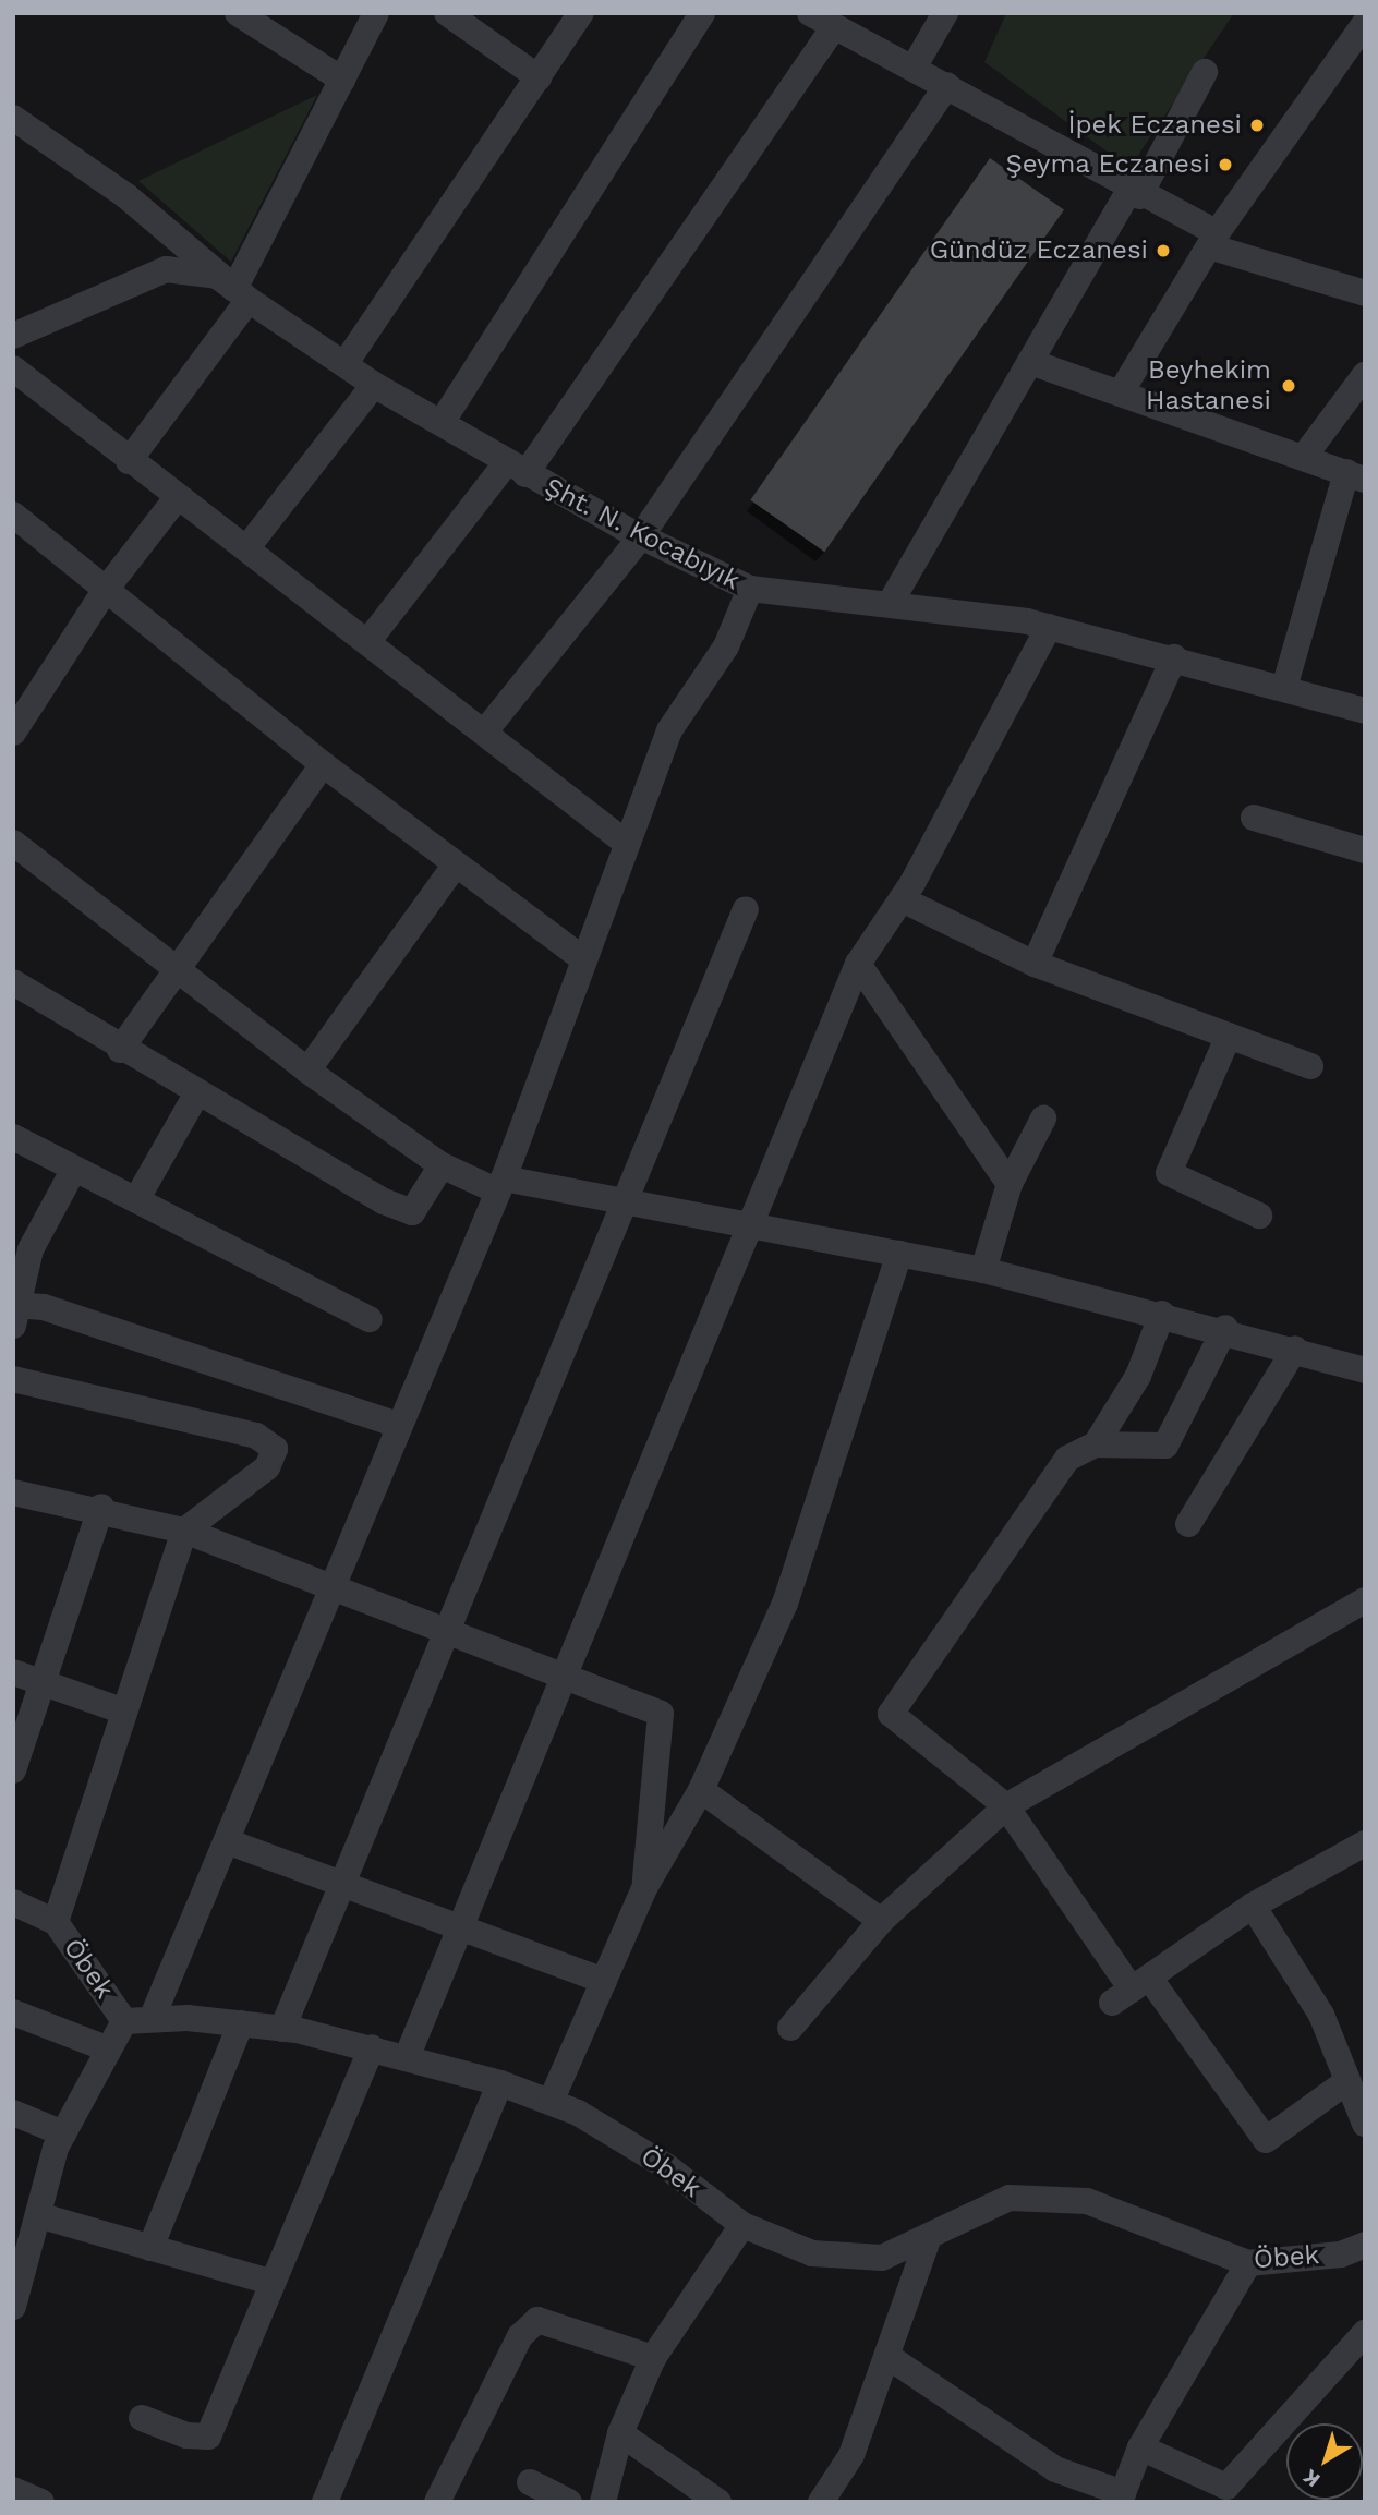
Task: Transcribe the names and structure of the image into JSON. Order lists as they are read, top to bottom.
{
  "streets": {
    "street": ["Şht. N. Kocabıyık", "Öbek"]
  },
  "places": [
    "İpek Eczanesi",
    "Şeyma Eczanesi",
    "Gündüz Eczanesi",
    "Beyhekim Hastanesi"
  ],
  "north": "bottom left"
}
